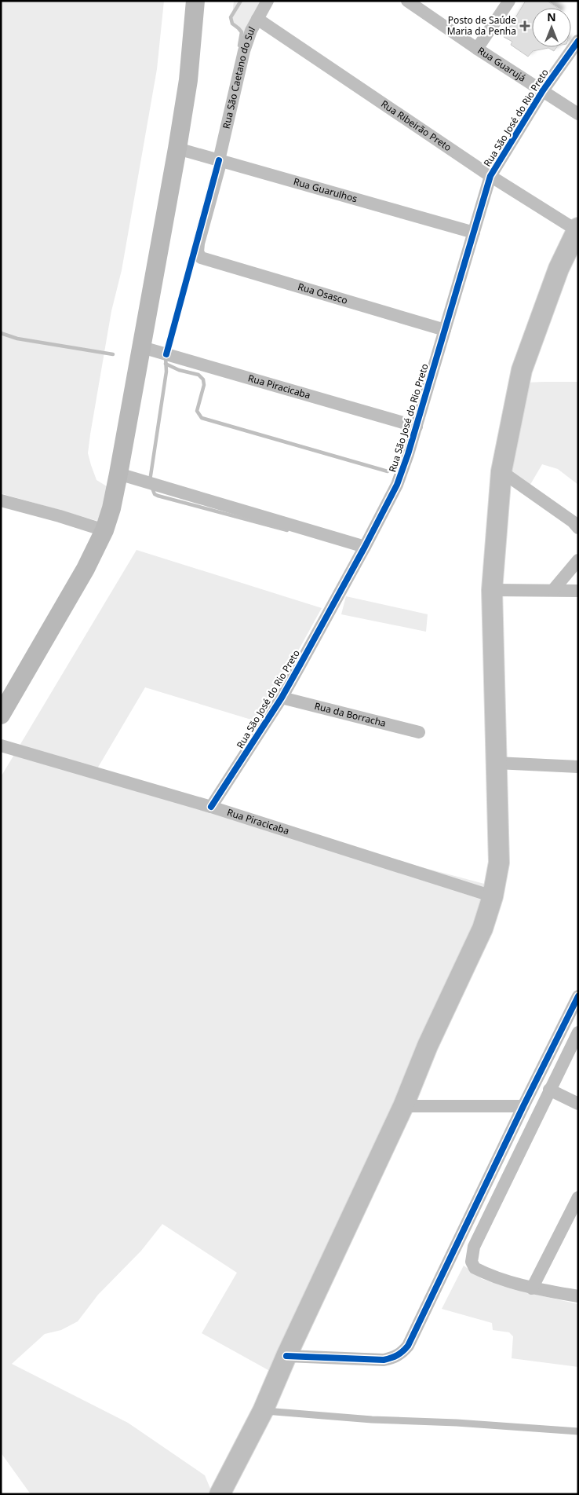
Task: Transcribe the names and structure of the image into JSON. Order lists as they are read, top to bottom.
{
  "streets": {
    "street": [
      "Rua Guarujá",
      "Rua São Caetano do Sul",
      "Rua São José do Rio Preto",
      "Rua Ribeirão Preto",
      "Rua Guarulhos",
      "Rua Osasco",
      "Rua Piracicaba",
      "Rua da Borracha"
    ]
  },
  "crossings": [
    ["Rua Guarujá", "Rua São José do Rio Preto"],
    ["Rua São Caetano do Sul", "Rua Ribeirão Preto"],
    ["Rua São Caetano do Sul", "Rua Guarulhos"],
    ["Rua São Caetano do Sul", "Rua Osasco"],
    ["Rua São José do Rio Preto", "Rua Ribeirão Preto"],
    ["Rua São José do Rio Preto", "Rua Guarulhos"],
    ["Rua São José do Rio Preto", "Rua Osasco"],
    ["Rua São José do Rio Preto", "Rua Piracicaba"],
    ["Rua São José do Rio Preto", "Rua da Borracha"]
  ],
  "places": {
    "health": ["Posto de Saúde Maria da Penha"]
  },
  "north": "top"
}
